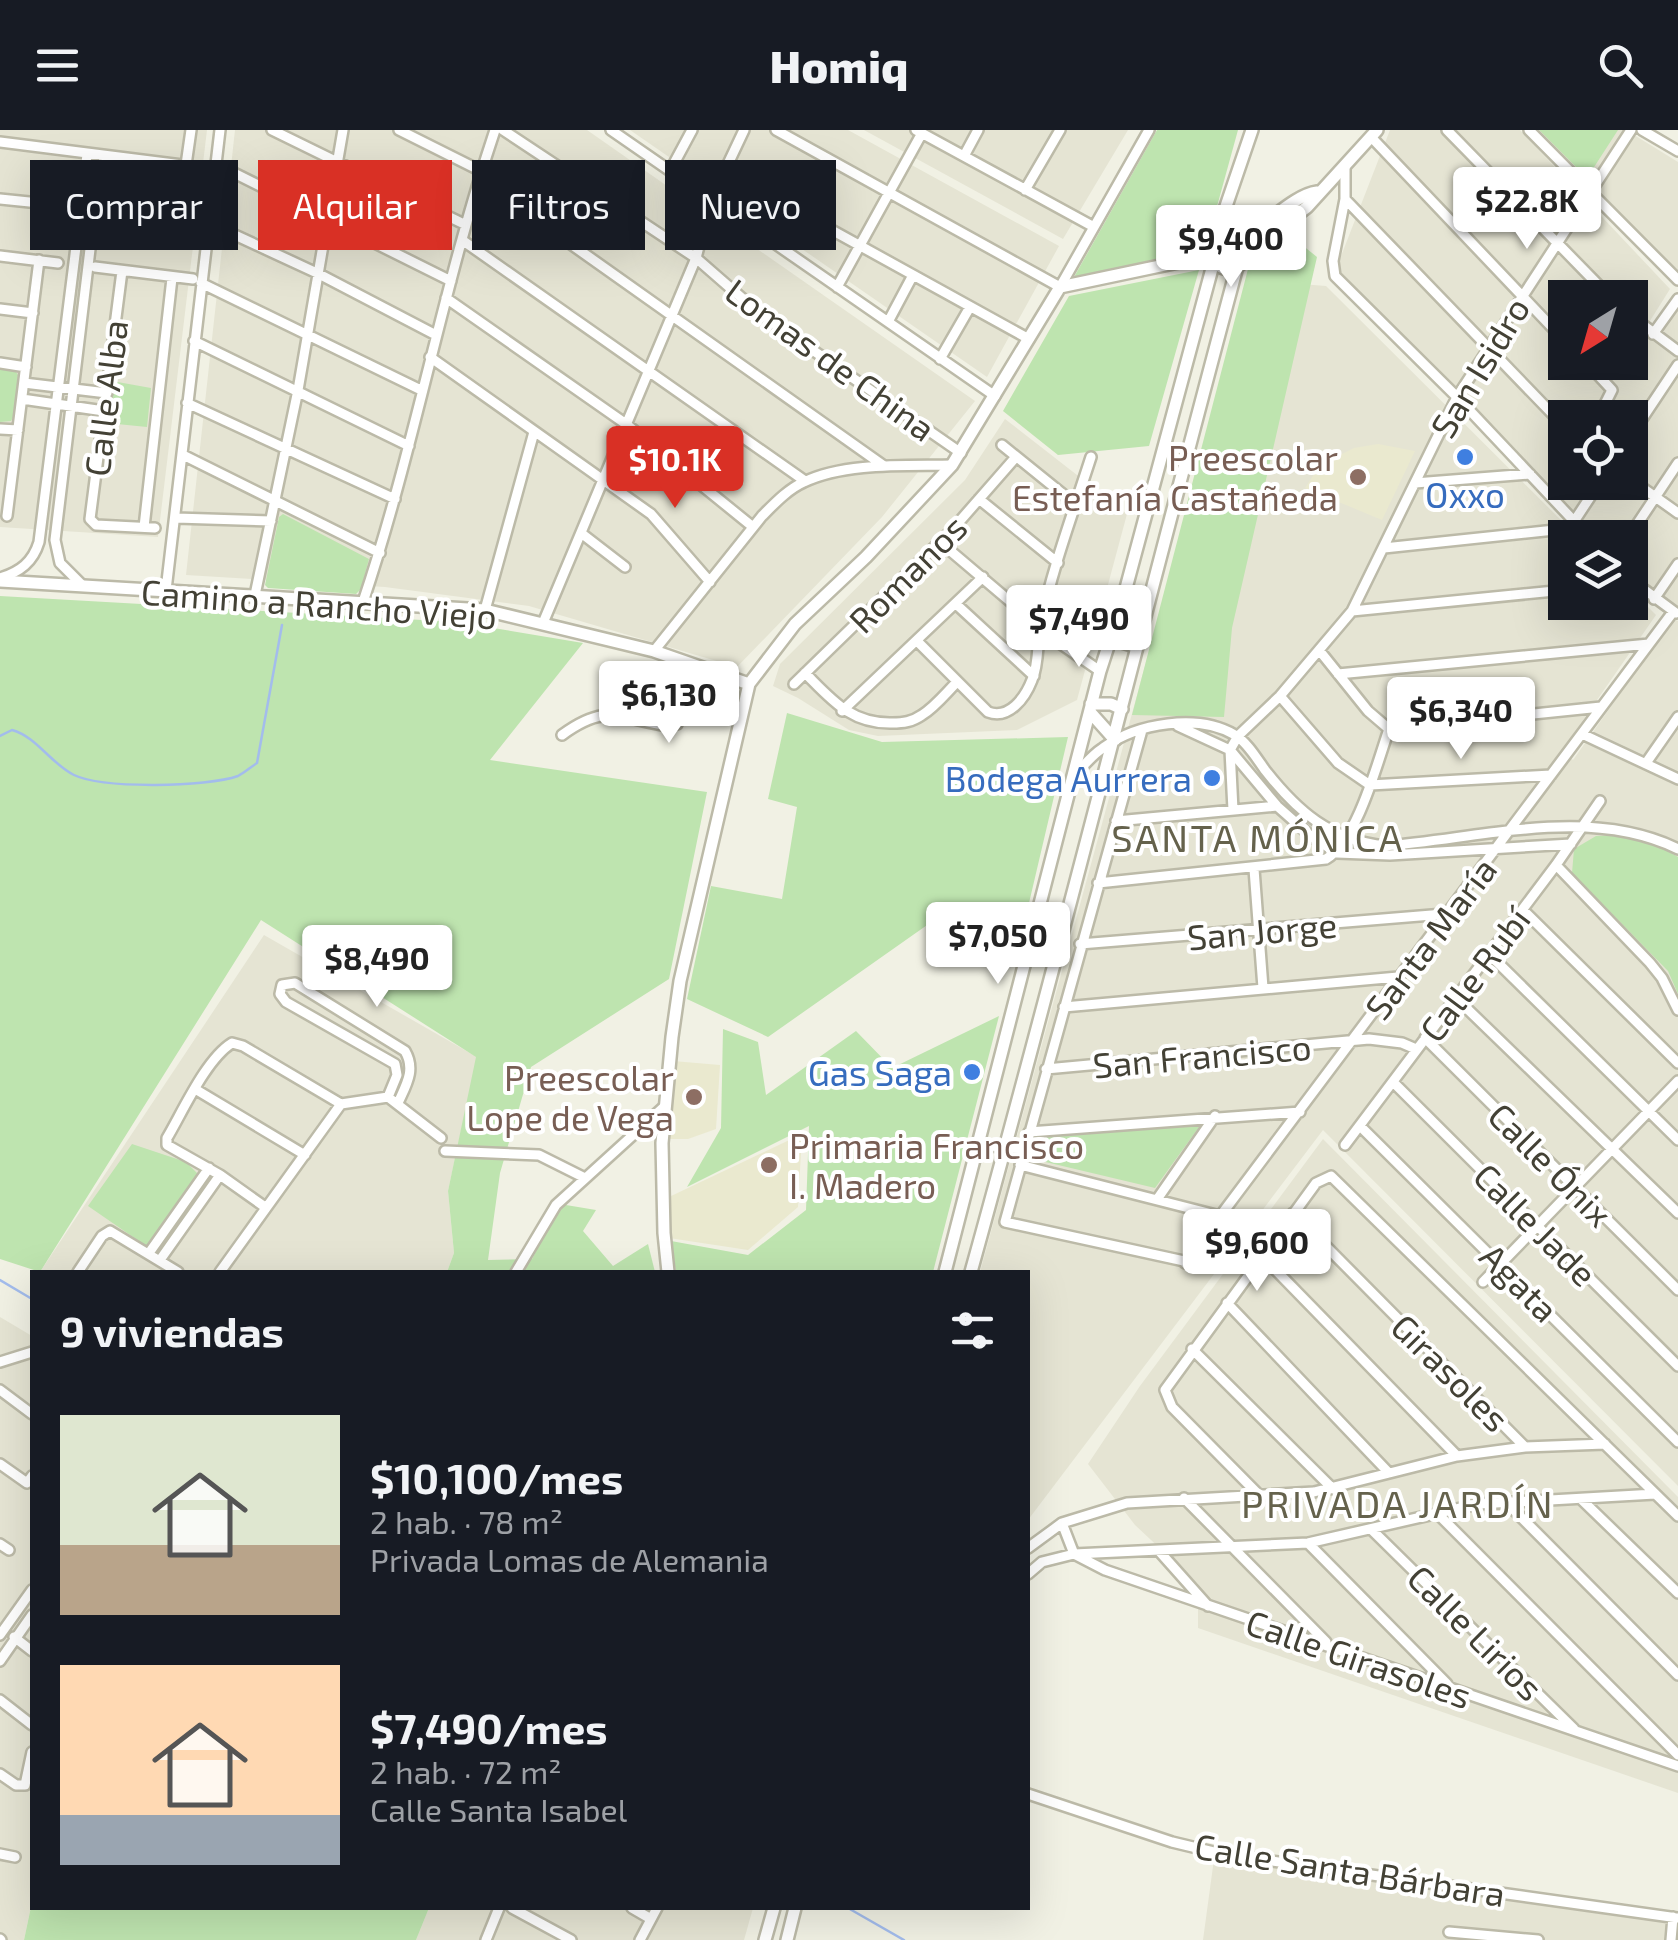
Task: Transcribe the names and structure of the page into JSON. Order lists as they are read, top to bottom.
{
  "streets": {
    "street": [
      "Lomas de China",
      "San Isidro",
      "Calle Alba",
      "Romanos",
      "Camino a Rancho Viejo",
      "San Jorge",
      "Santa María",
      "Calle Rubí",
      "San Francisco",
      "Calle Ónix",
      "Calle Jade",
      "Agata",
      "Girasoles",
      "Calle Lirios",
      "Calle Girasoles",
      "Calle Santa Bárbara"
    ]
  },
  "crossings": [
    ["San Jorge", "Santa María"],
    ["Santa María", "San Francisco"],
    ["Calle Rubí", "San Francisco"],
    ["Calle Rubí", "Calle Ónix"],
    ["Calle Rubí", "Calle Jade"],
    ["Calle Rubí", "Agata"],
    ["Calle Lirios", "Calle Girasoles"]
  ],
  "districts": ["SANTA MÓNICA", "PRIVADA JARDÍN"],
  "places": [
    "Oxxo",
    "Preescolar Estefanía Castañeda",
    "Bodega Aurrera",
    "Gas Saga",
    "Preescolar Lope de Vega",
    "Primaria Francisco I. Madero"
  ],
  "north": "bottom left",
  "page": {
    "header": "Homiq",
    "chip": [
      "Comprar",
      "Alquilar",
      "Filtros",
      "Nuevo"
    ],
    "price": [
      "$22.8K",
      "$9,400",
      "$10.1K",
      "$7,490",
      "$6,130",
      "$6,340",
      "$7,050",
      "$8,490",
      "$9,600"
    ],
    "heading": "9 viviendas",
    "list": [
      {
        "name": "$10,100/mes",
        "note": "2 hab. · 78 m² · Privada Lomas de Alemania"
      },
      {
        "name": "$7,490/mes",
        "note": "2 hab. · 72 m² · Calle Santa Isabel"
      }
    ]
  }
}
